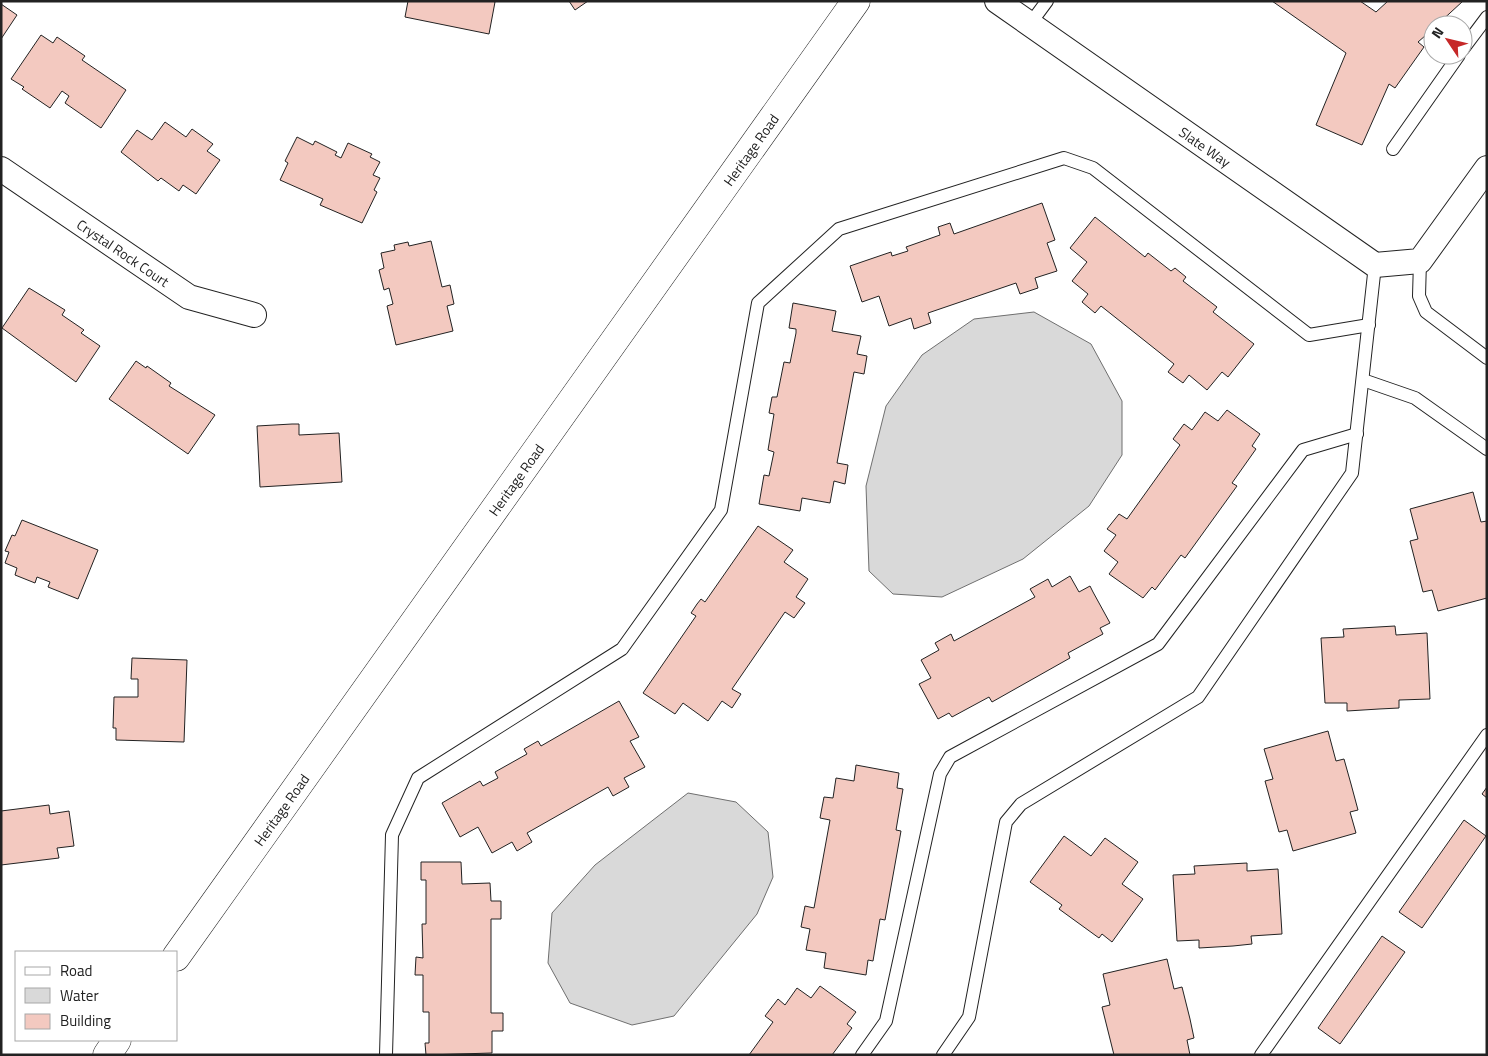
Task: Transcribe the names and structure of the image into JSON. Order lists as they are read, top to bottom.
{
  "streets": {
    "main road": ["Heritage Road"],
    "street": ["Slate Way", "Crystal Rock Court"]
  },
  "legend": ["Road", "Water", "Building"],
  "north": "top left"
}
